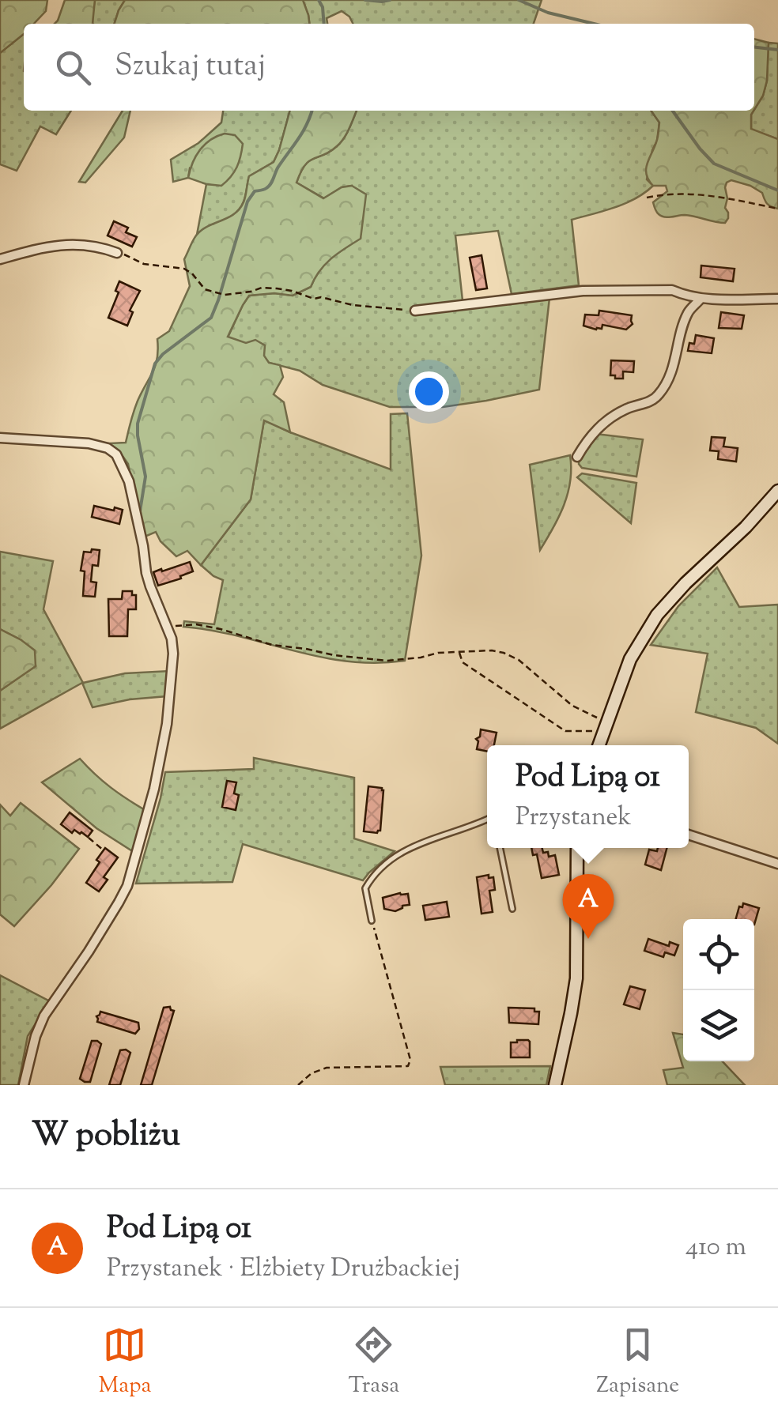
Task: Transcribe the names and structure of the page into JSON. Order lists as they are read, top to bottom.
{
  "page": {
    "search": "Szukaj tutaj",
    "popup": ["Pod Lipą 01", "Przystanek"],
    "pins": "A",
    "heading": "W pobliżu",
    "list": [
      {
        "mark": "A",
        "name": "Pod Lipą 01",
        "note": "Przystanek · Elżbiety Drużbackiej",
        "value": "410 m"
      }
    ],
    "nav": ["Mapa", "Trasa", "Zapisane"]
  }
}
